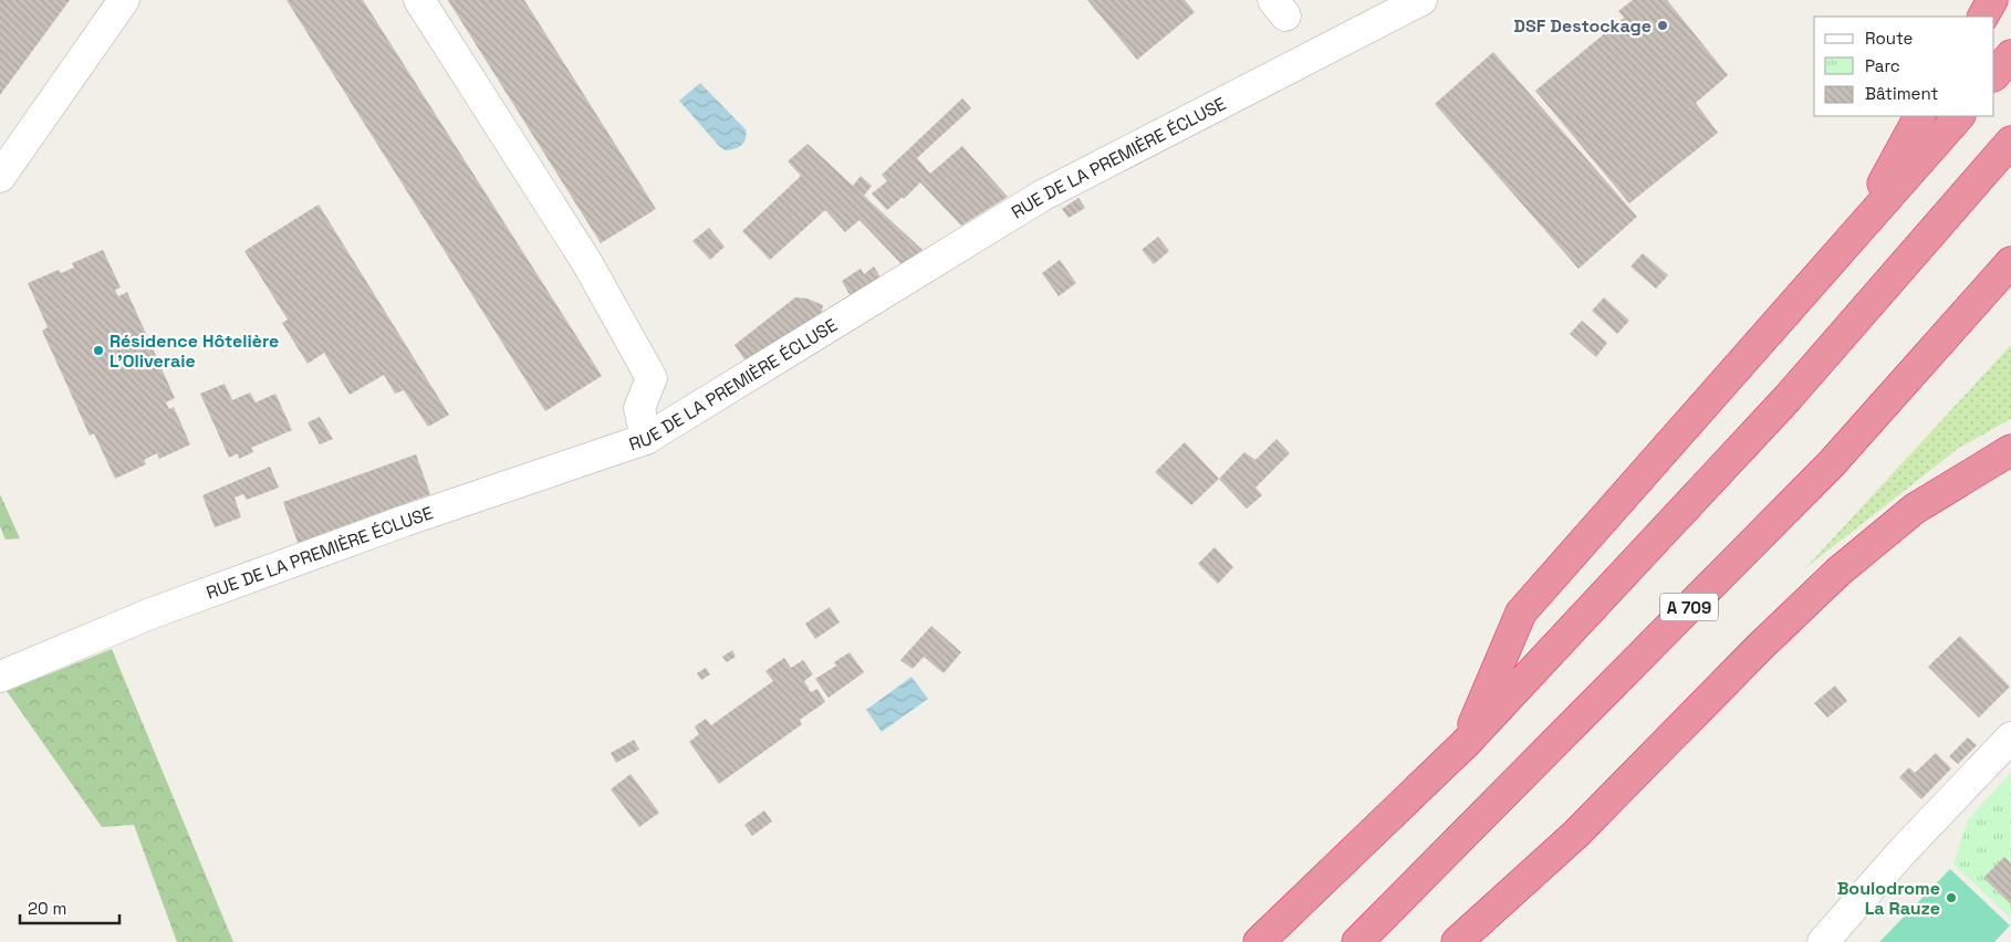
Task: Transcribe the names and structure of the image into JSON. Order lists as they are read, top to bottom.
{
  "streets": {
    "highway": ["A 709"],
    "street": ["RUE DE LA PREMIÈRE ÉCLUSE"]
  },
  "places": ["DSF Destockage", "Résidence Hôtelière L'Oliveraie", "Boulodrome La Rauze"],
  "legend": ["Route", "Parc", "Bâtiment"],
  "scale_bar": "20 m"
}
